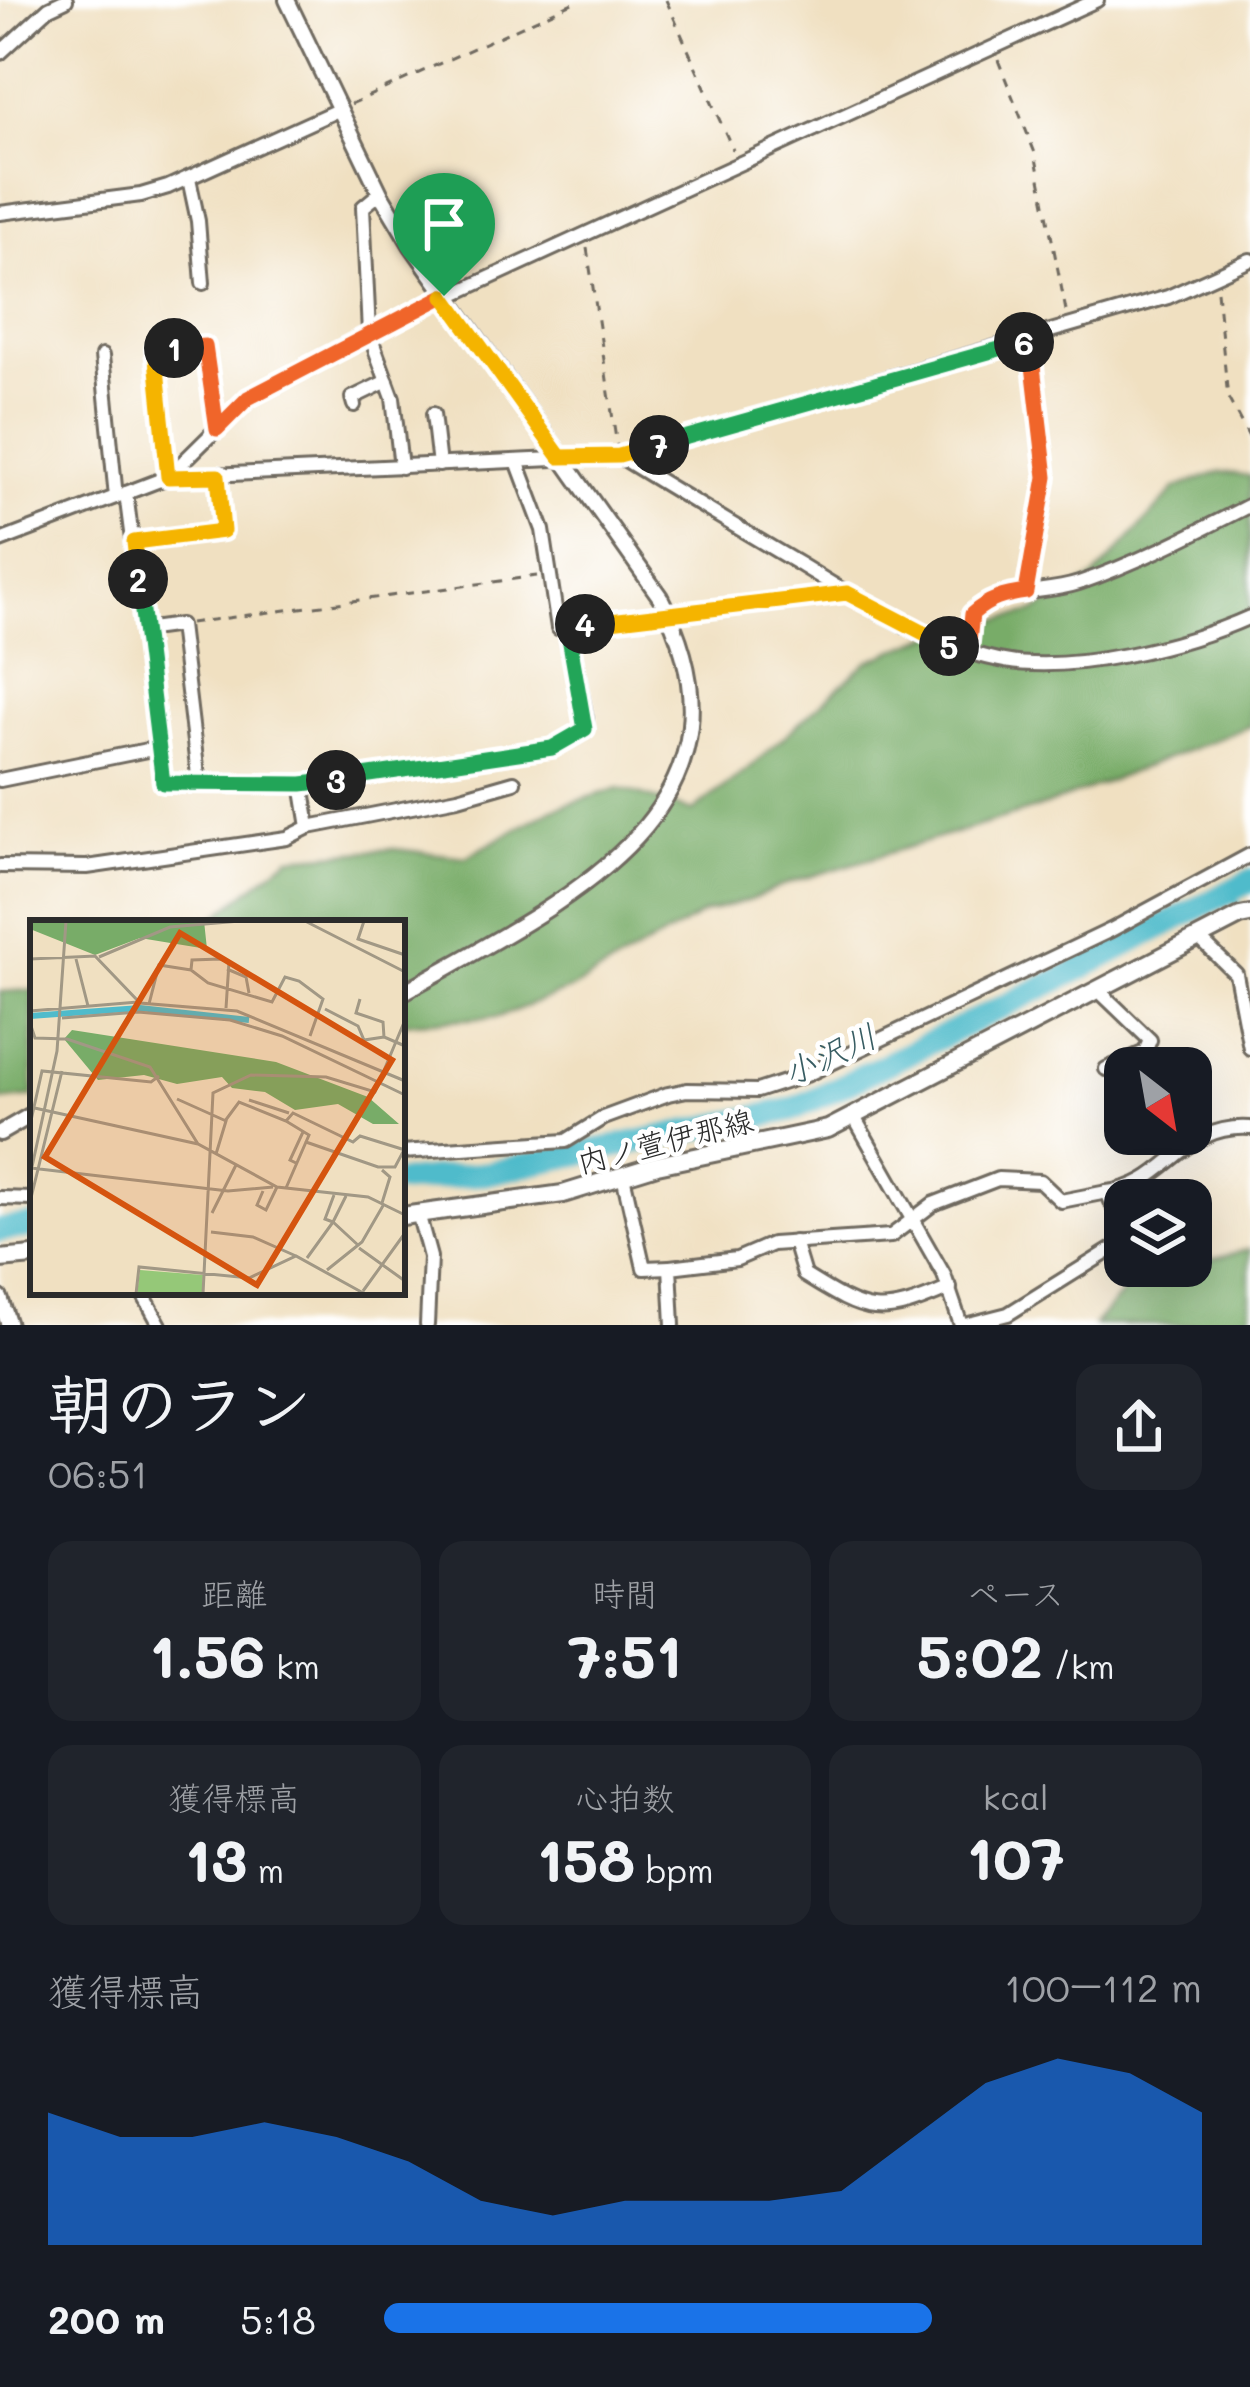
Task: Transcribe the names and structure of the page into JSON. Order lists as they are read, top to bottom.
{
  "streets": {
    "main road": ["内ノ萱伊那線"]
  },
  "water": ["小沢川"],
  "north": "bottom right",
  "page": {
    "pins": [
      "6",
      "1",
      "7",
      "2",
      "4",
      "5",
      "3"
    ],
    "heading": ["朝のラン", "06:51"],
    "stats": [
      ["距離", "1.56 km"],
      ["時間", "7:51"],
      ["ペース", "5:02 /km"],
      ["獲得標高", "13 m"],
      ["心拍数", "158 bpm"],
      ["kcal", "107"]
    ],
    "chart": ["獲得標高", "100–112 m"],
    "list": [
      {
        "name": "200 m",
        "note": "5:18"
      }
    ]
  }
}
